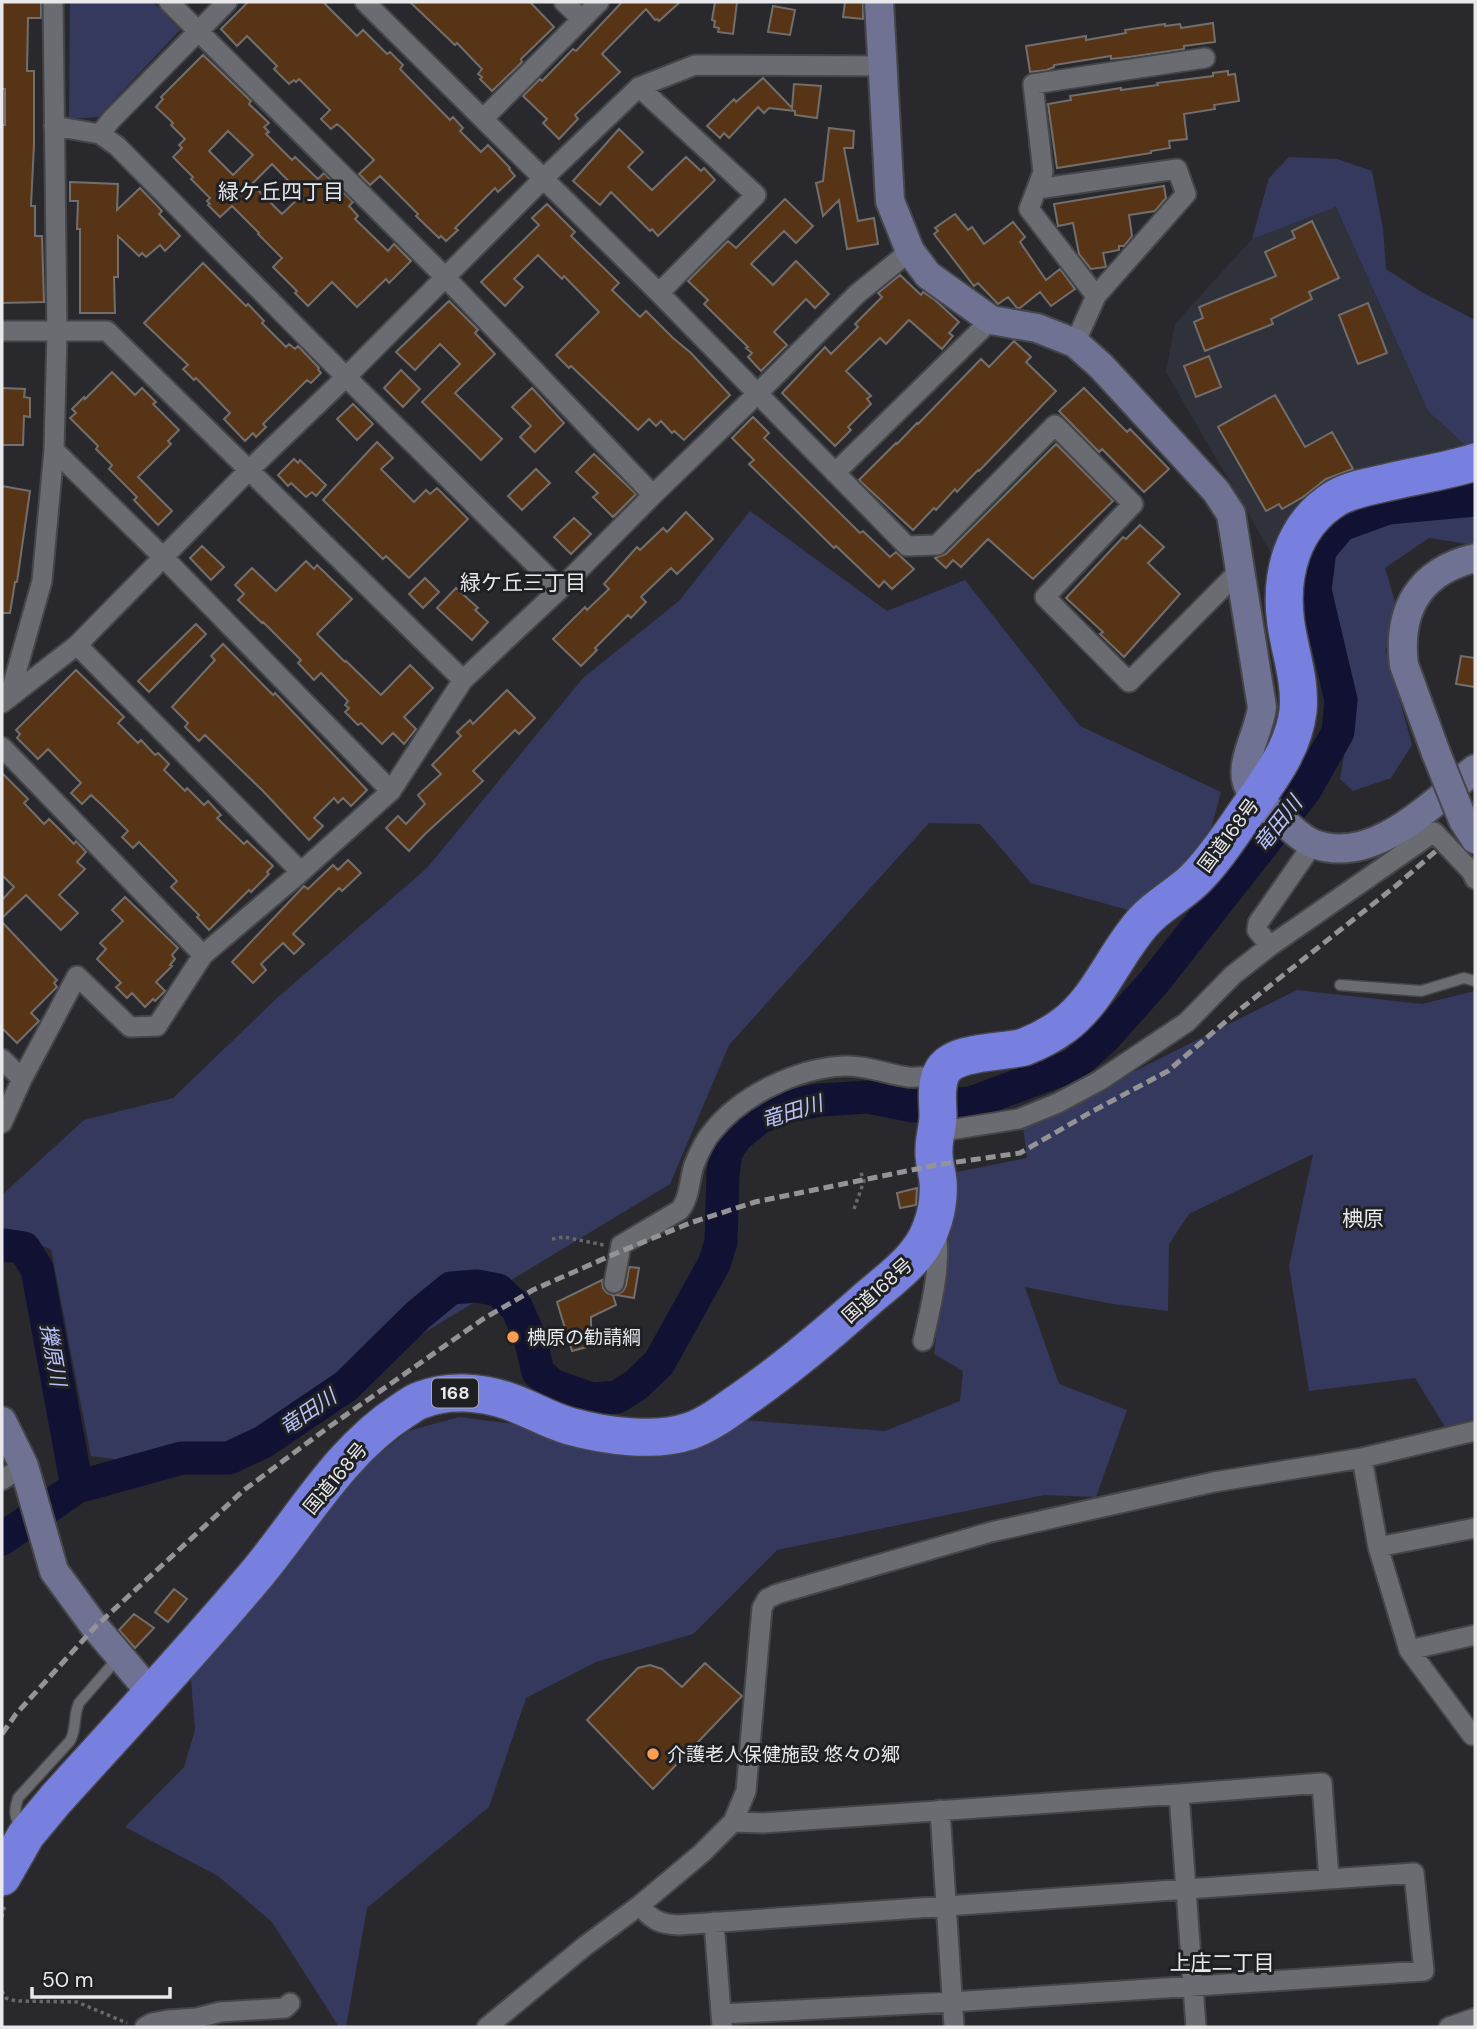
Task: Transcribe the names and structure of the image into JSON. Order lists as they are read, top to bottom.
{
  "streets": {
    "highway": ["国道168号", "168"]
  },
  "districts": [
    "緑ケ丘四丁目",
    "緑ケ丘三丁目",
    "椣原",
    "上庄二丁目"
  ],
  "water": ["竜田川", "擽原川"],
  "places": ["椣原の勧請綱", "介護老人保健施設 悠々の郷"],
  "scale_bar": "50 m"
}
